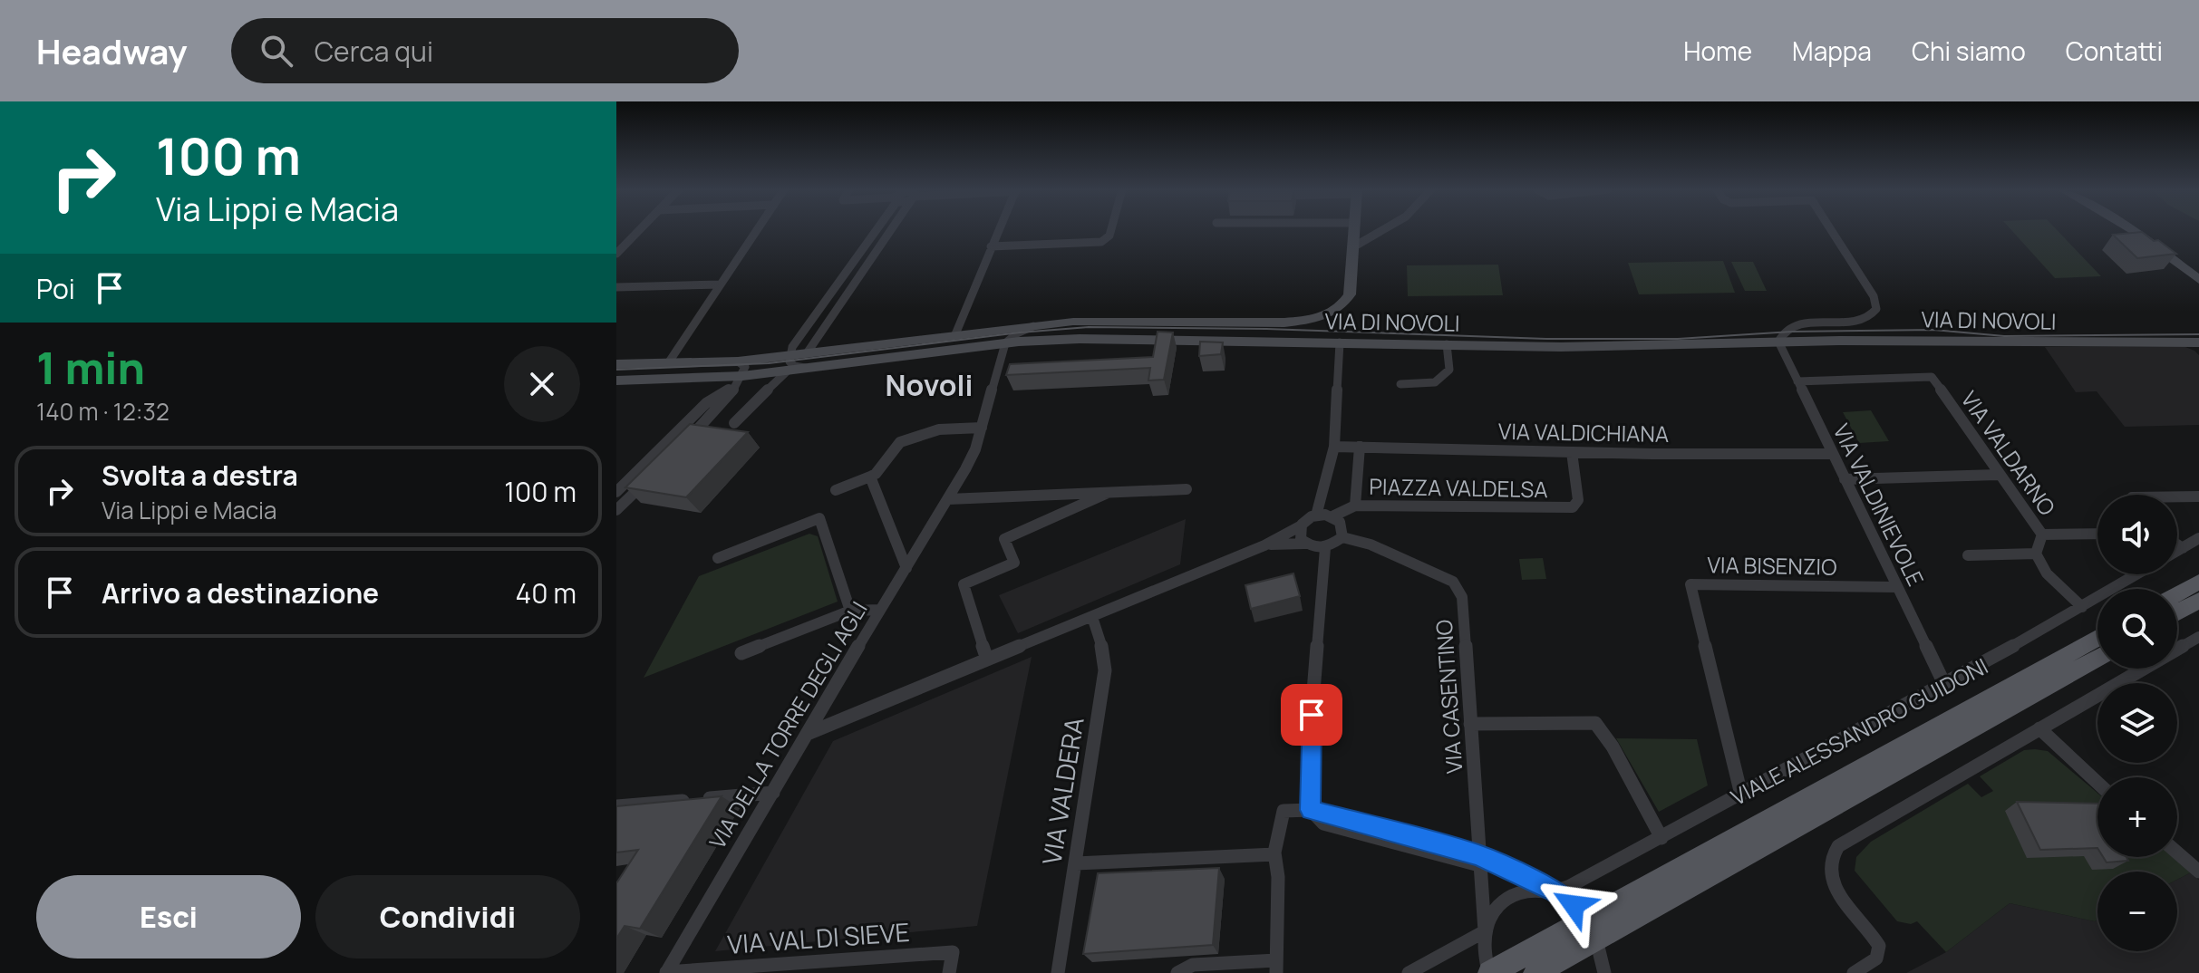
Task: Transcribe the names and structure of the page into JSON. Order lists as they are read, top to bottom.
{
  "streets": {
    "main road": ["VIALE ALESSANDRO GUIDONI"],
    "street": [
      "VIA DI NOVOLI",
      "VIA VALDICHIANA",
      "VIA VALDARNO",
      "PIAZZA VALDELSA",
      "VIA VALDINIEVOLE",
      "VIA BISENZIO",
      "VIA CASENTINO",
      "VIA DELLA TORRE DEGLI AGLI",
      "VIA VALDERA",
      "VIA VAL DI SIEVE"
    ]
  },
  "crossings": [
    ["VIA DI NOVOLI", "VIA VALDINIEVOLE"],
    ["VIA DI NOVOLI", "VIA DELLA TORRE DEGLI AGLI"],
    ["VIA VALDICHIANA", "PIAZZA VALDELSA"],
    ["VIA VALDICHIANA", "VIA VALDINIEVOLE"],
    ["VIA VALDARNO", "VIA VALDINIEVOLE"],
    ["PIAZZA VALDELSA", "VIA CASENTINO"],
    ["VIA VALDINIEVOLE", "VIA BISENZIO"],
    ["VIA VALDINIEVOLE", "VIALE ALESSANDRO GUIDONI"],
    ["VIA BISENZIO", "VIALE ALESSANDRO GUIDONI"],
    ["VIA CASENTINO", "VIALE ALESSANDRO GUIDONI"],
    ["VIA DELLA TORRE DEGLI AGLI", "VIA VAL DI SIEVE"]
  ],
  "districts": ["Novoli"],
  "page": {
    "header": "Headway",
    "search": "Cerca qui",
    "nav": [
      "Home",
      "Mappa",
      "Chi siamo",
      "Contatti"
    ],
    "turn": ["100 m", "Via Lippi e Macia"],
    "then": "Poi",
    "heading": ["1 min", "140 m · 12:32"],
    "list": [
      {
        "name": "Svolta a destra",
        "note": "Via Lippi e Macia",
        "value": "100 m"
      },
      {
        "name": "Arrivo a destinazione",
        "value": "40 m"
      }
    ],
    "map_buttons": ["+", "−"],
    "buttons": ["Esci", "Condividi"]
  }
}
